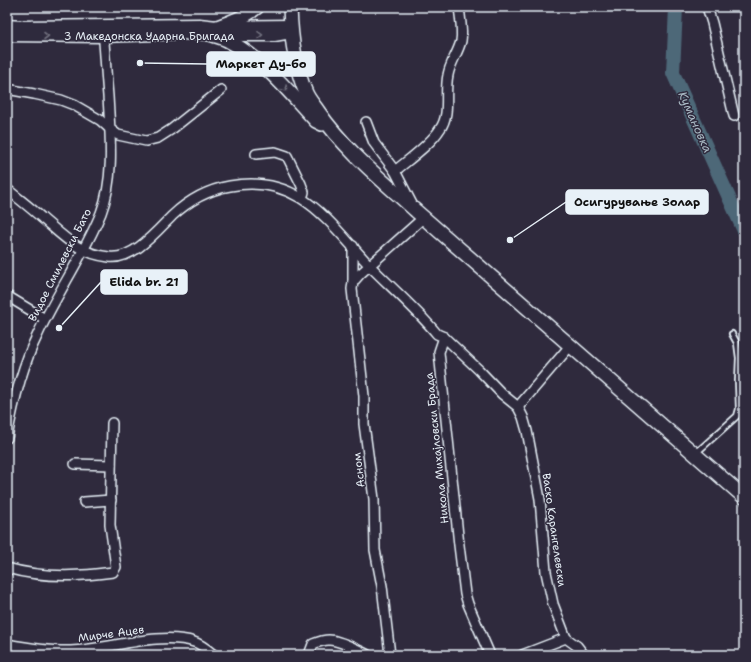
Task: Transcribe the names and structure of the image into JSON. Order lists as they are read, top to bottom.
{
  "streets": {
    "street": [
      "3 Македонска Ударна Бригада",
      "Видое Смилевски Бато",
      "Никола Михајловски Брада",
      "Асном",
      "Васко Карангелевски",
      "Мирче Ацев"
    ]
  },
  "crossings": [
    ["3 Македонска Ударна Бригада", "Видое Смилевски Бато"],
    ["Никола Михајловски Брада", "Васко Карангелевски"]
  ],
  "water": ["Кумановка"],
  "places": ["Маркет Ду-бо", "Осигурување Золар", "Elida br. 21"]
}
